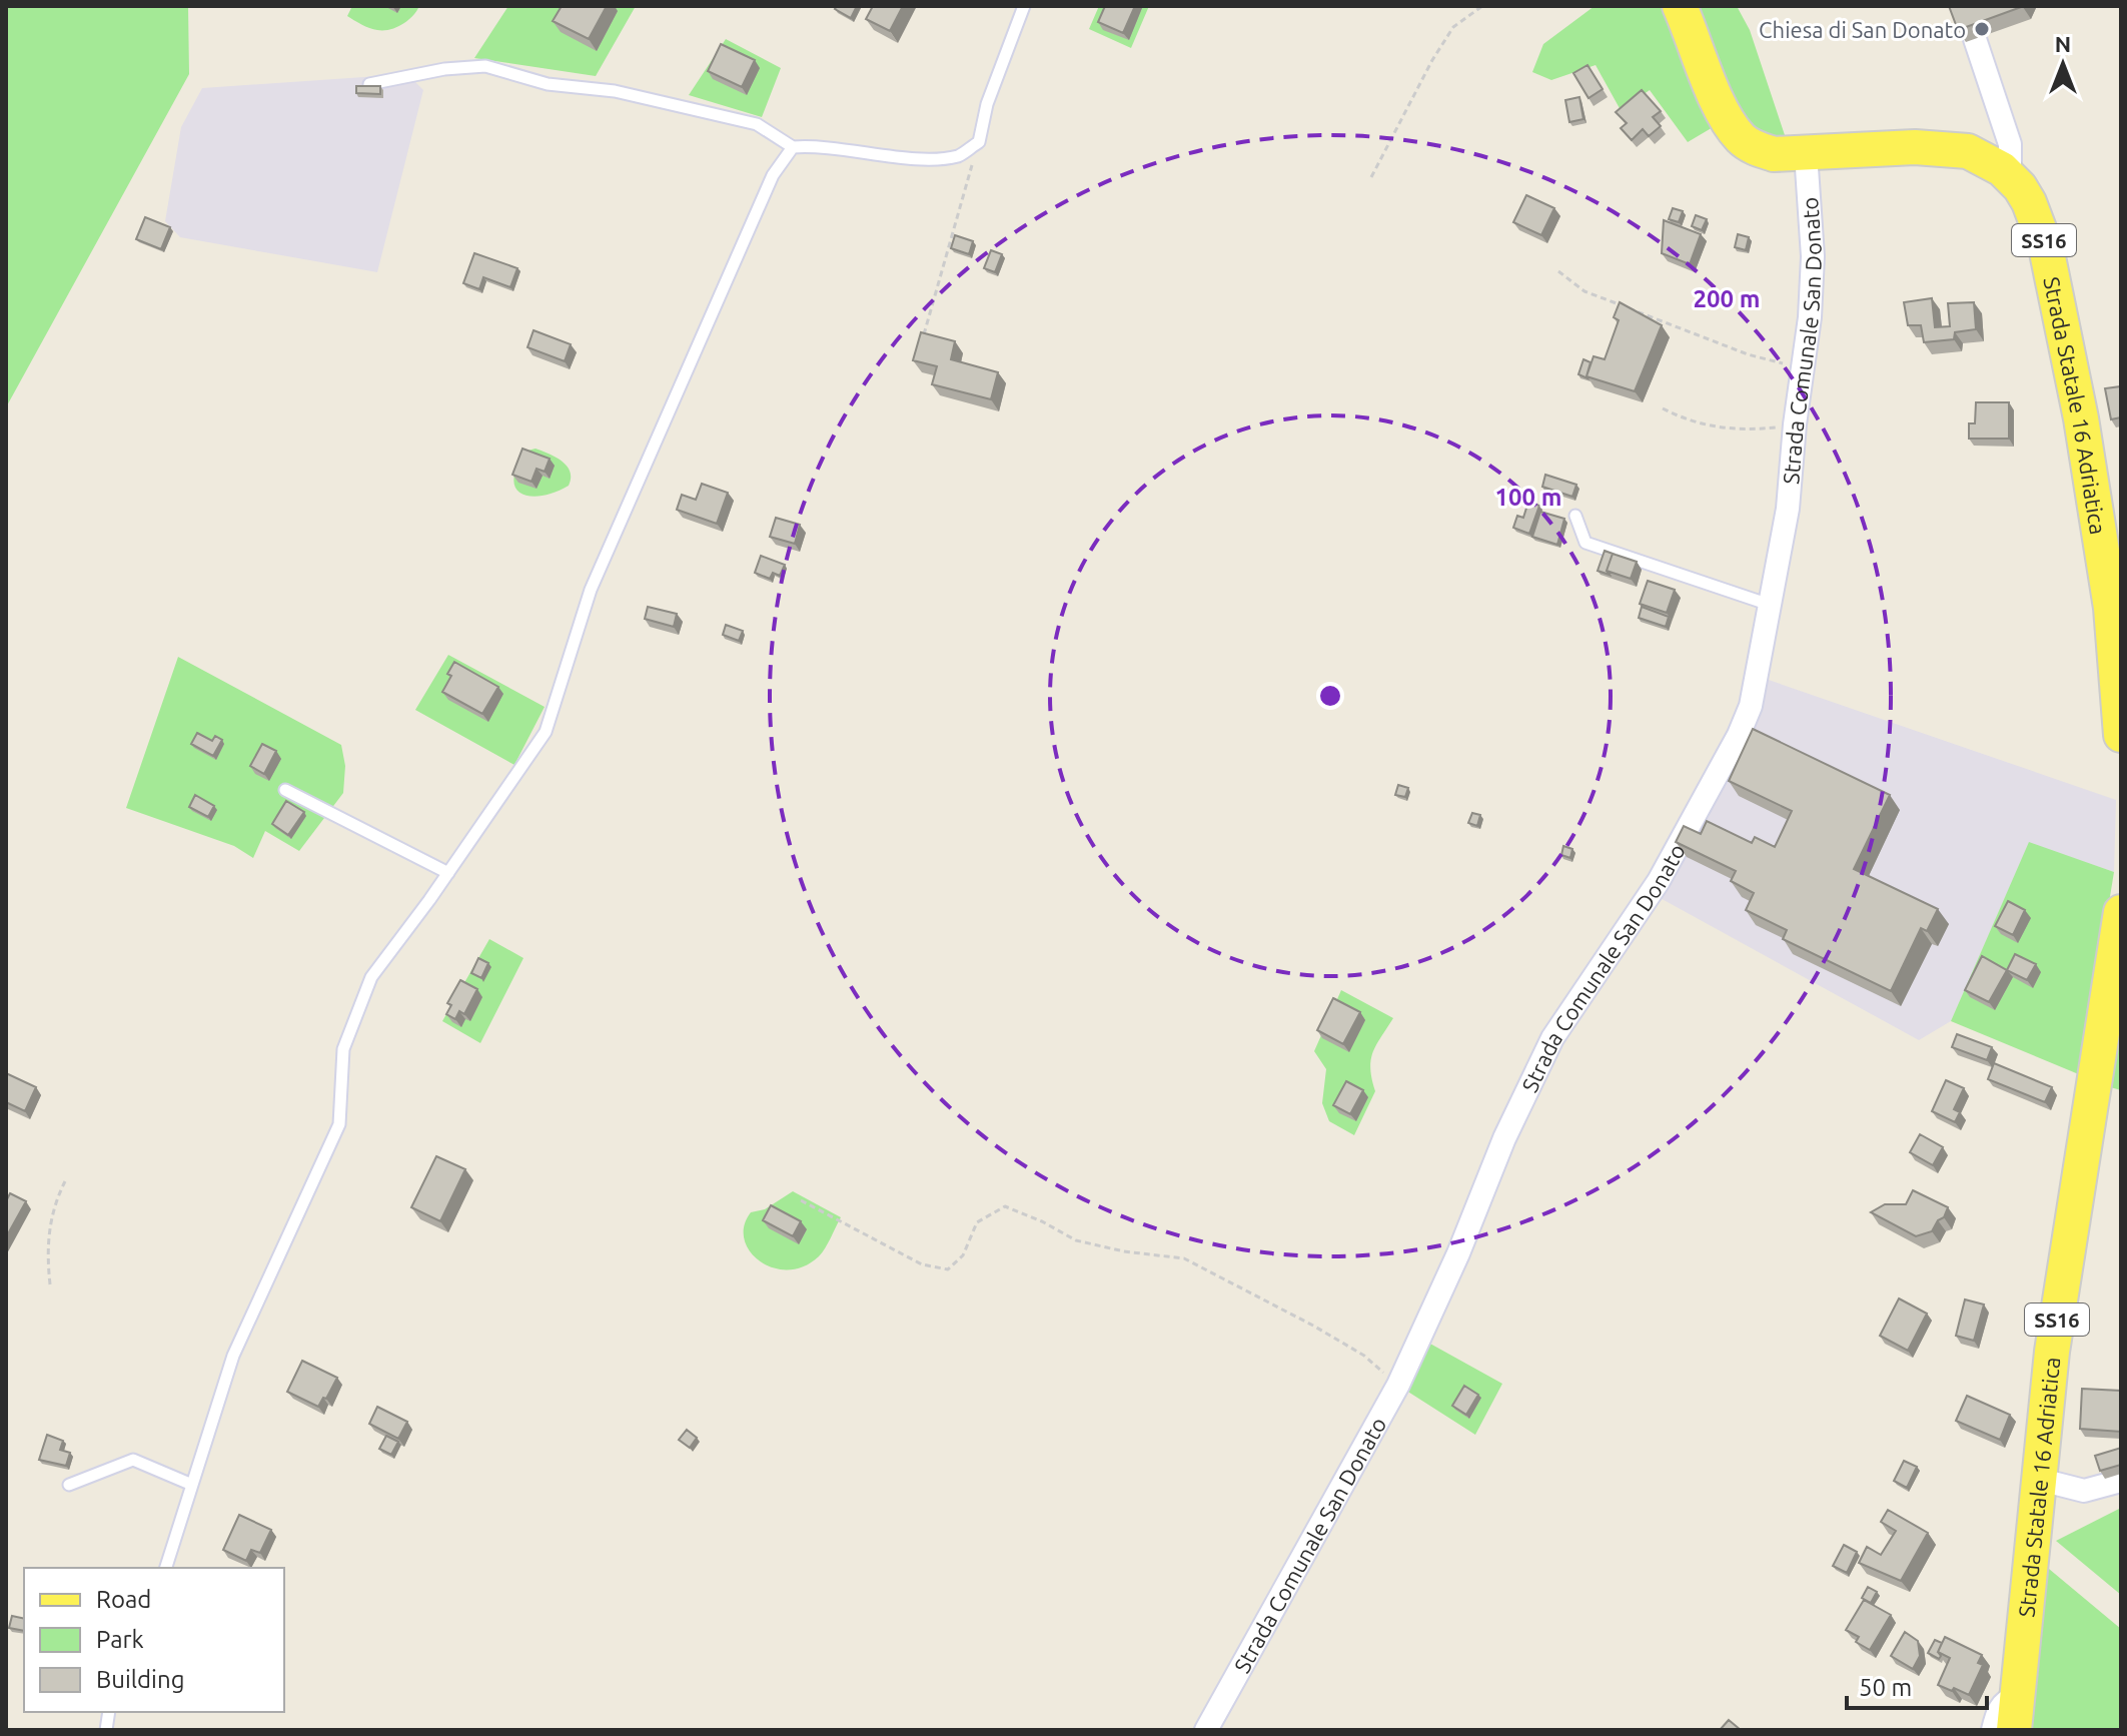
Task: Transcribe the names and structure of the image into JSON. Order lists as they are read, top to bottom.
{
  "streets": {
    "main road": ["SS16", "Strada Statale 16 Adriatica"],
    "street": ["Strada Comunale San Donato"]
  },
  "crossings": [
    ["Strada Comunale San Donato", "Strada Statale 16 Adriatica"]
  ],
  "places": ["Chiesa di San Donato"],
  "legend": ["Road", "Park", "Building"],
  "scale_bar": "50 m",
  "north": "top",
  "rings": ["200 m", "100 m"]
}
